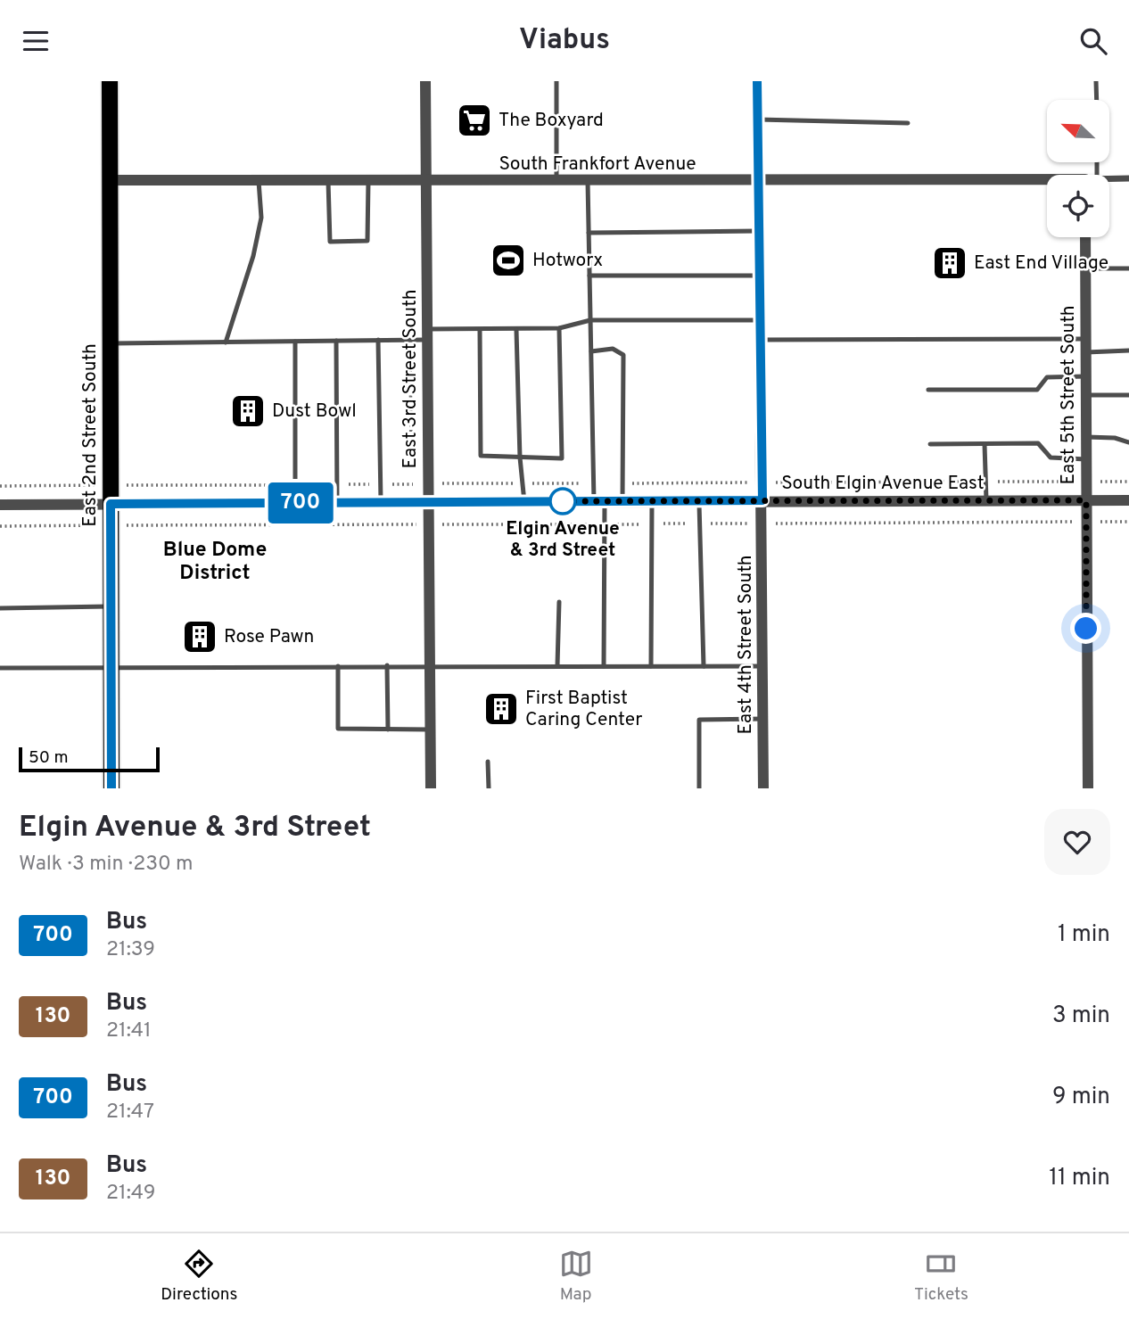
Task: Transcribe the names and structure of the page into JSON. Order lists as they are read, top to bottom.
{
  "streets": {
    "main road": ["East 2nd Street South"],
    "street": [
      "South Frankfort Avenue",
      "East 3rd Street South",
      "East 5th Street South",
      "South Elgin Avenue East",
      "East 4th Street South"
    ]
  },
  "crossings": [
    ["South Frankfort Avenue", "East 3rd Street South"],
    ["South Frankfort Avenue", "East 2nd Street South"],
    ["South Frankfort Avenue", "East 4th Street South"],
    ["East 3rd Street South", "South Elgin Avenue East"],
    ["East 5th Street South", "South Elgin Avenue East"],
    ["East 2nd Street South", "South Elgin Avenue East"],
    ["South Elgin Avenue East", "East 4th Street South"]
  ],
  "districts": ["Blue Dome District"],
  "places": {
    "supermarket": ["The Boxyard"],
    "sports": ["Hotworx"],
    "building": [
      "East End Village",
      "Dust Bowl",
      "Rose Pawn",
      "First Baptist Caring Center"
    ],
    "other": ["Elgin Avenue & 3rd Street"]
  },
  "lines": ["bus line 700"],
  "scale_bar": "50 m",
  "north": "top left",
  "page": {
    "header": "Viabus",
    "on_map": "700",
    "scale": "50 m",
    "heading": ["Elgin Avenue & 3rd Street", "Walk · 3 min · 230 m"],
    "list": [
      {
        "mark": "700",
        "name": "Bus",
        "note": "21:39",
        "value": "1 min"
      },
      {
        "mark": "130",
        "name": "Bus",
        "note": "21:41",
        "value": "3 min"
      },
      {
        "mark": "700",
        "name": "Bus",
        "note": "21:47",
        "value": "9 min"
      },
      {
        "mark": "130",
        "name": "Bus",
        "note": "21:49",
        "value": "11 min"
      }
    ],
    "tabs": ["Directions", "Map", "Tickets"]
  }
}
